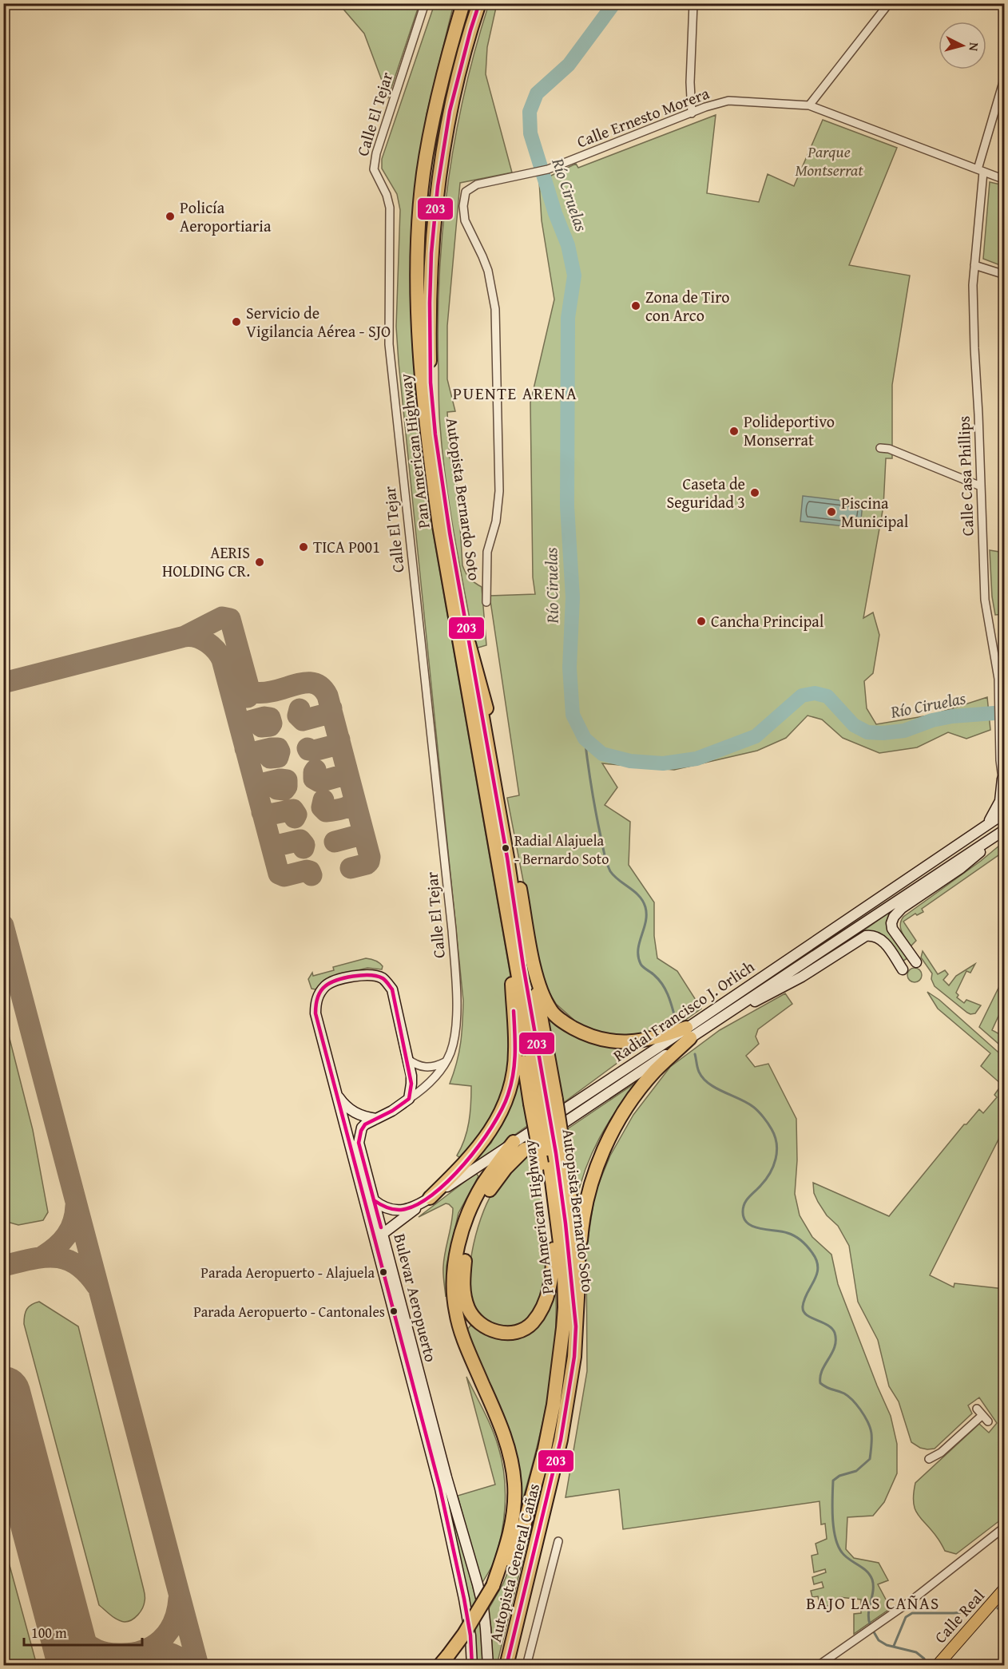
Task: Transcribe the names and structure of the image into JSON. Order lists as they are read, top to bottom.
{
  "streets": {
    "highway": ["Pan American Highway", "Autopista Bernardo Soto", "Autopista General Cañas"],
    "main road": ["Radial Francisco J. Orlich", "Bulevar Aeropuerto", "Calle Real"],
    "street": ["Calle El Tejar", "Calle Ernesto Morera", "Calle Casa Phillips"]
  },
  "crossings": [
    ["Calle El Tejar", "Bulevar Aeropuerto"],
    ["Calle Ernesto Morera", "Calle Casa Phillips"],
    ["Pan American Highway", "Autopista Bernardo Soto"],
    ["Pan American Highway", "Autopista General Cañas"],
    ["Autopista Bernardo Soto", "Autopista General Cañas"],
    ["Radial Francisco J. Orlich", "Bulevar Aeropuerto"]
  ],
  "districts": ["PUENTE ARENA", "BAJO LAS CAÑAS"],
  "water": ["Río Ciruelas"],
  "parks": ["Parque Montserrat"],
  "places": [
    "Policía Aeroportiaria",
    "Zona de Tiro con Arco",
    "Servicio de Vigilancia Aérea - SJO",
    "Polideportivo Monserrat",
    "Caseta de Seguridad 3",
    "Piscina Municipal",
    "TICA P001",
    "AERIS HOLDING CR.",
    "Cancha Principal",
    "Radial Alajuela - Bernardo Soto",
    "Parada Aeropuerto - Alajuela",
    "Parada Aeropuerto - Cantonales"
  ],
  "lines": ["transit line 203"],
  "scale_bar": "100 m",
  "north": "right"
}
